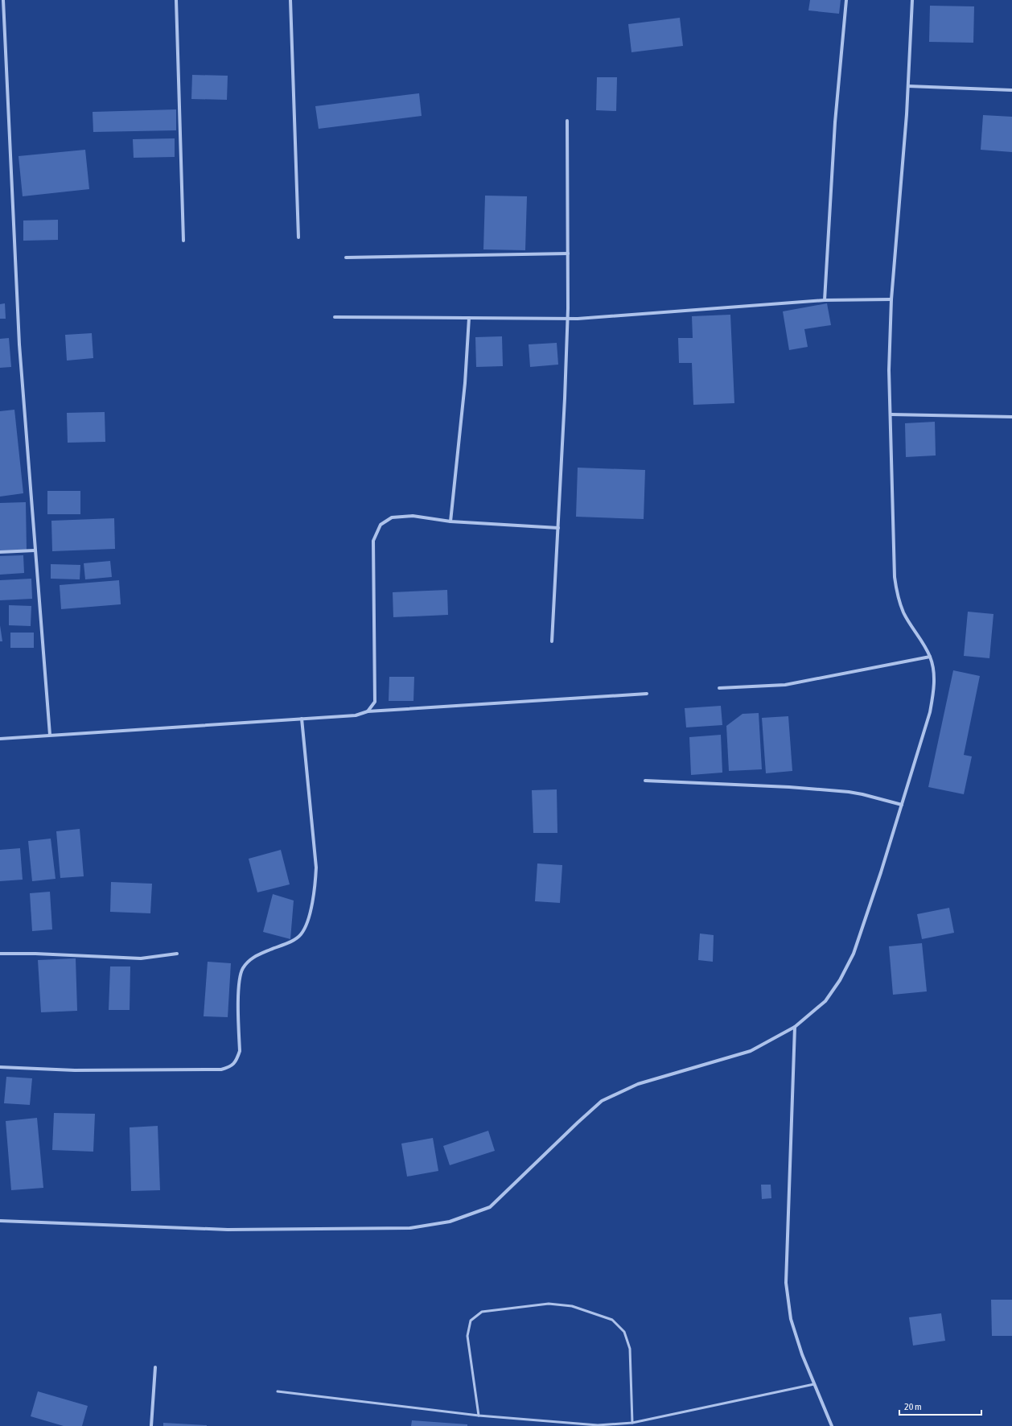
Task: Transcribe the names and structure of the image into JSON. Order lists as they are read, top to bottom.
{
  "scale_bar": "20 m"
}
